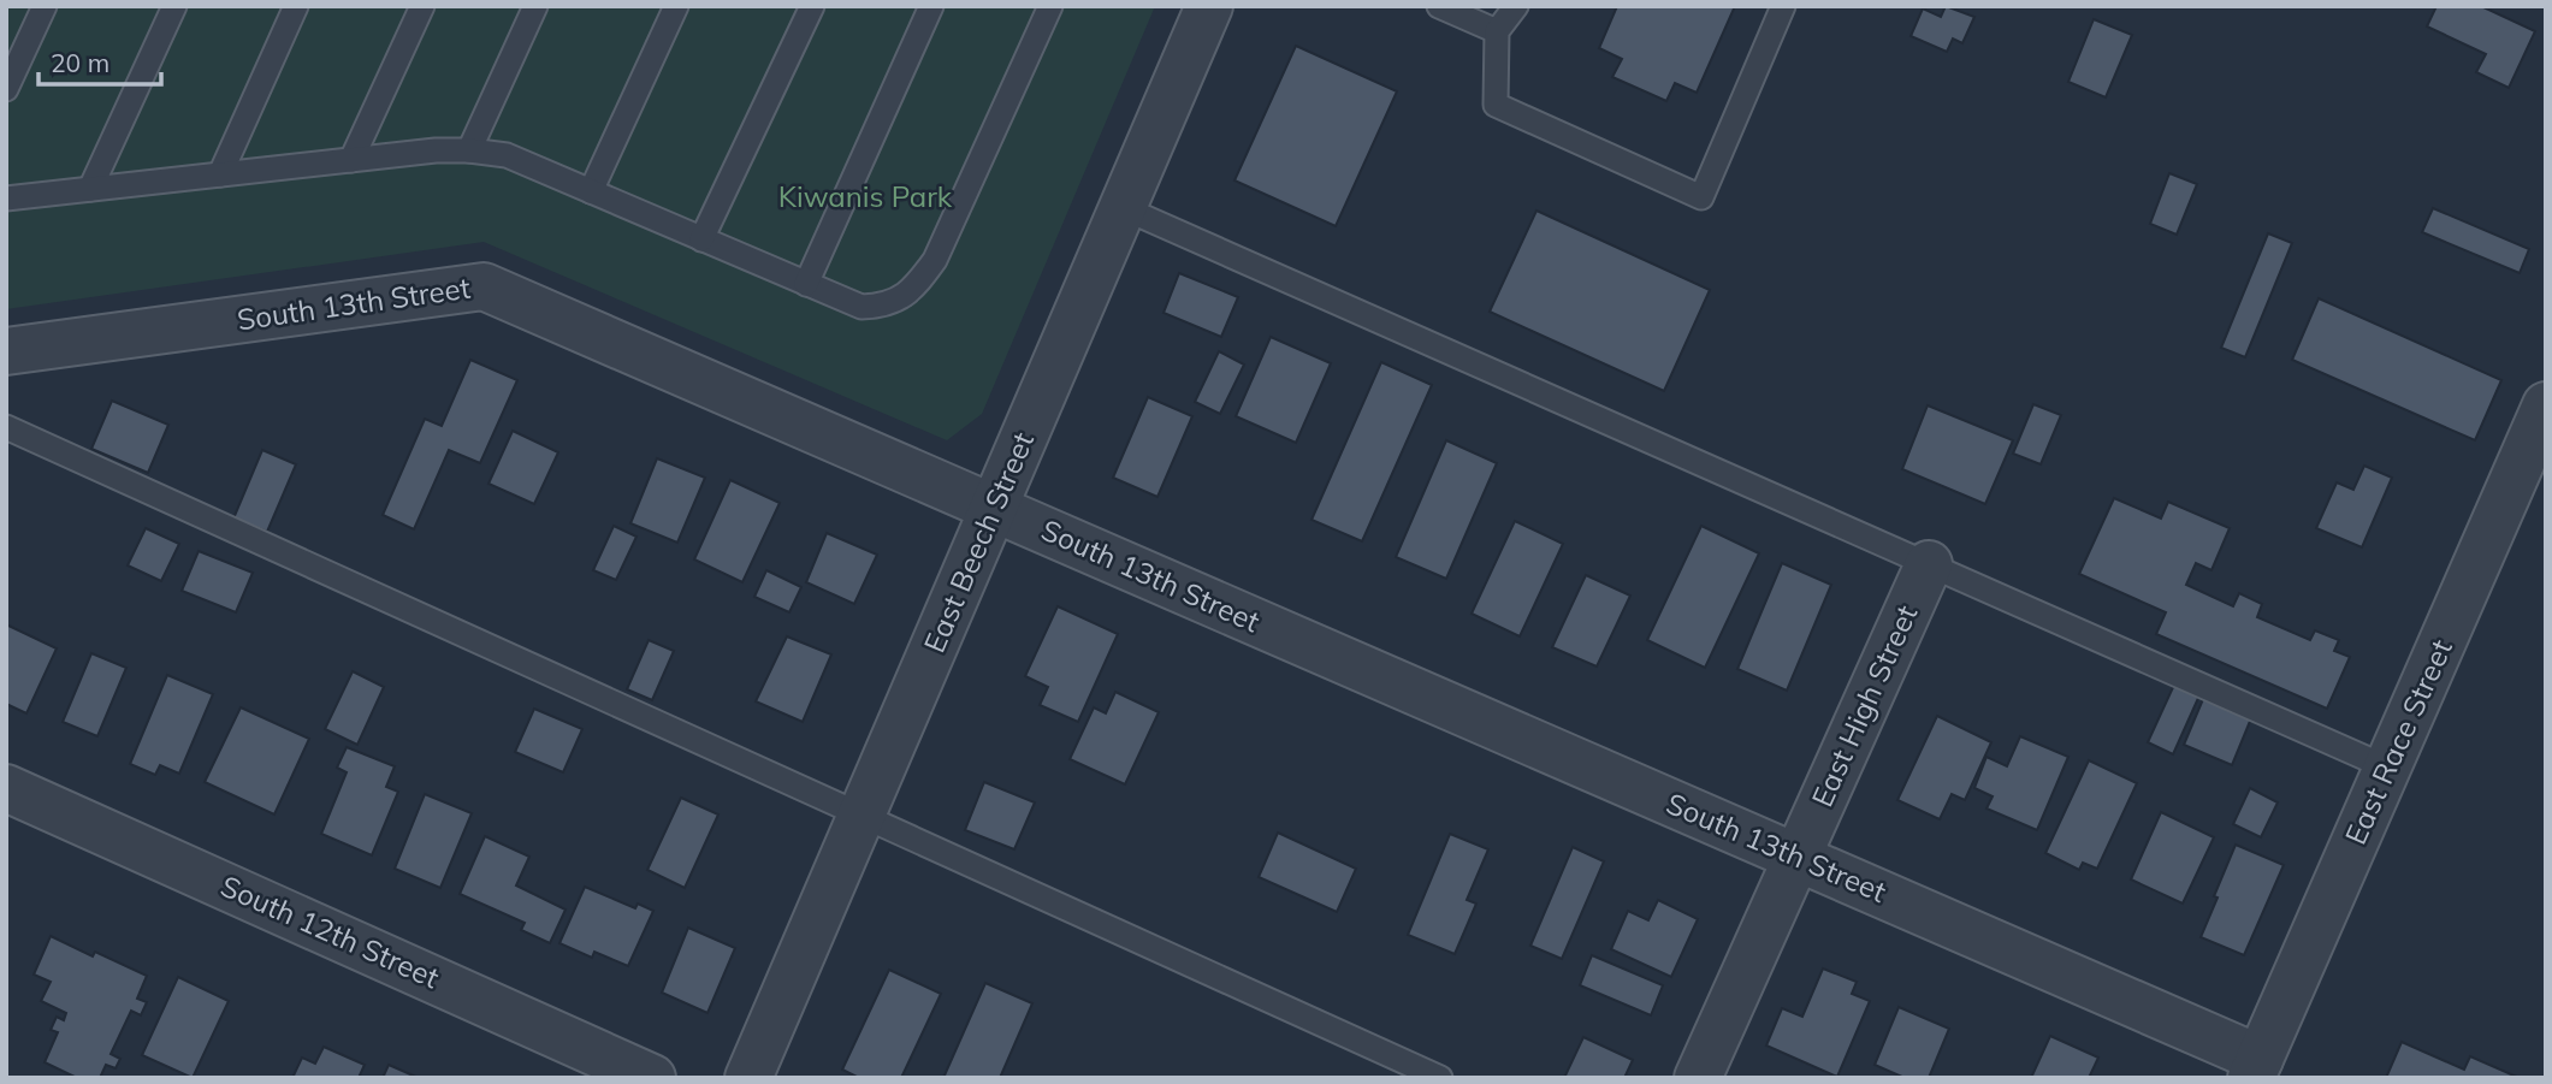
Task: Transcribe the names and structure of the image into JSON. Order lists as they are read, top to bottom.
{
  "streets": {
    "street": [
      "South 13th Street",
      "East Beech Street",
      "East High Street",
      "East Race Street",
      "South 12th Street"
    ]
  },
  "crossings": [
    ["South 13th Street", "East Beech Street"],
    ["South 13th Street", "East High Street"],
    ["South 13th Street", "East Race Street"]
  ],
  "parks": ["Kiwanis Park"],
  "scale_bar": "20 m"
}
